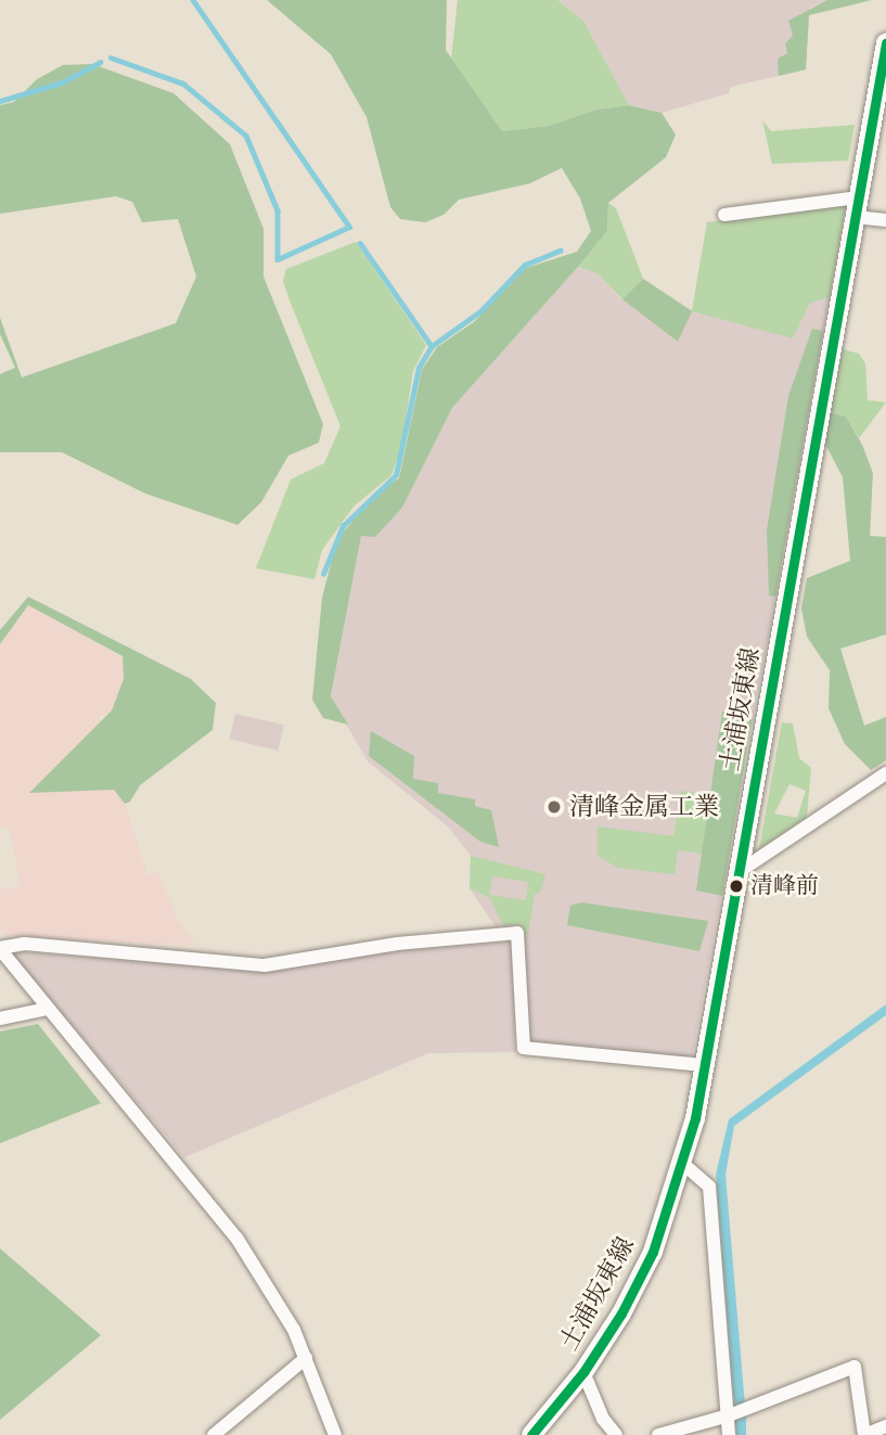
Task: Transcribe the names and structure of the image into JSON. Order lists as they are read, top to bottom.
{
  "streets": {
    "main road": ["土浦坂東線"]
  },
  "places": ["清峰金属工業", "清峰前"]
}
